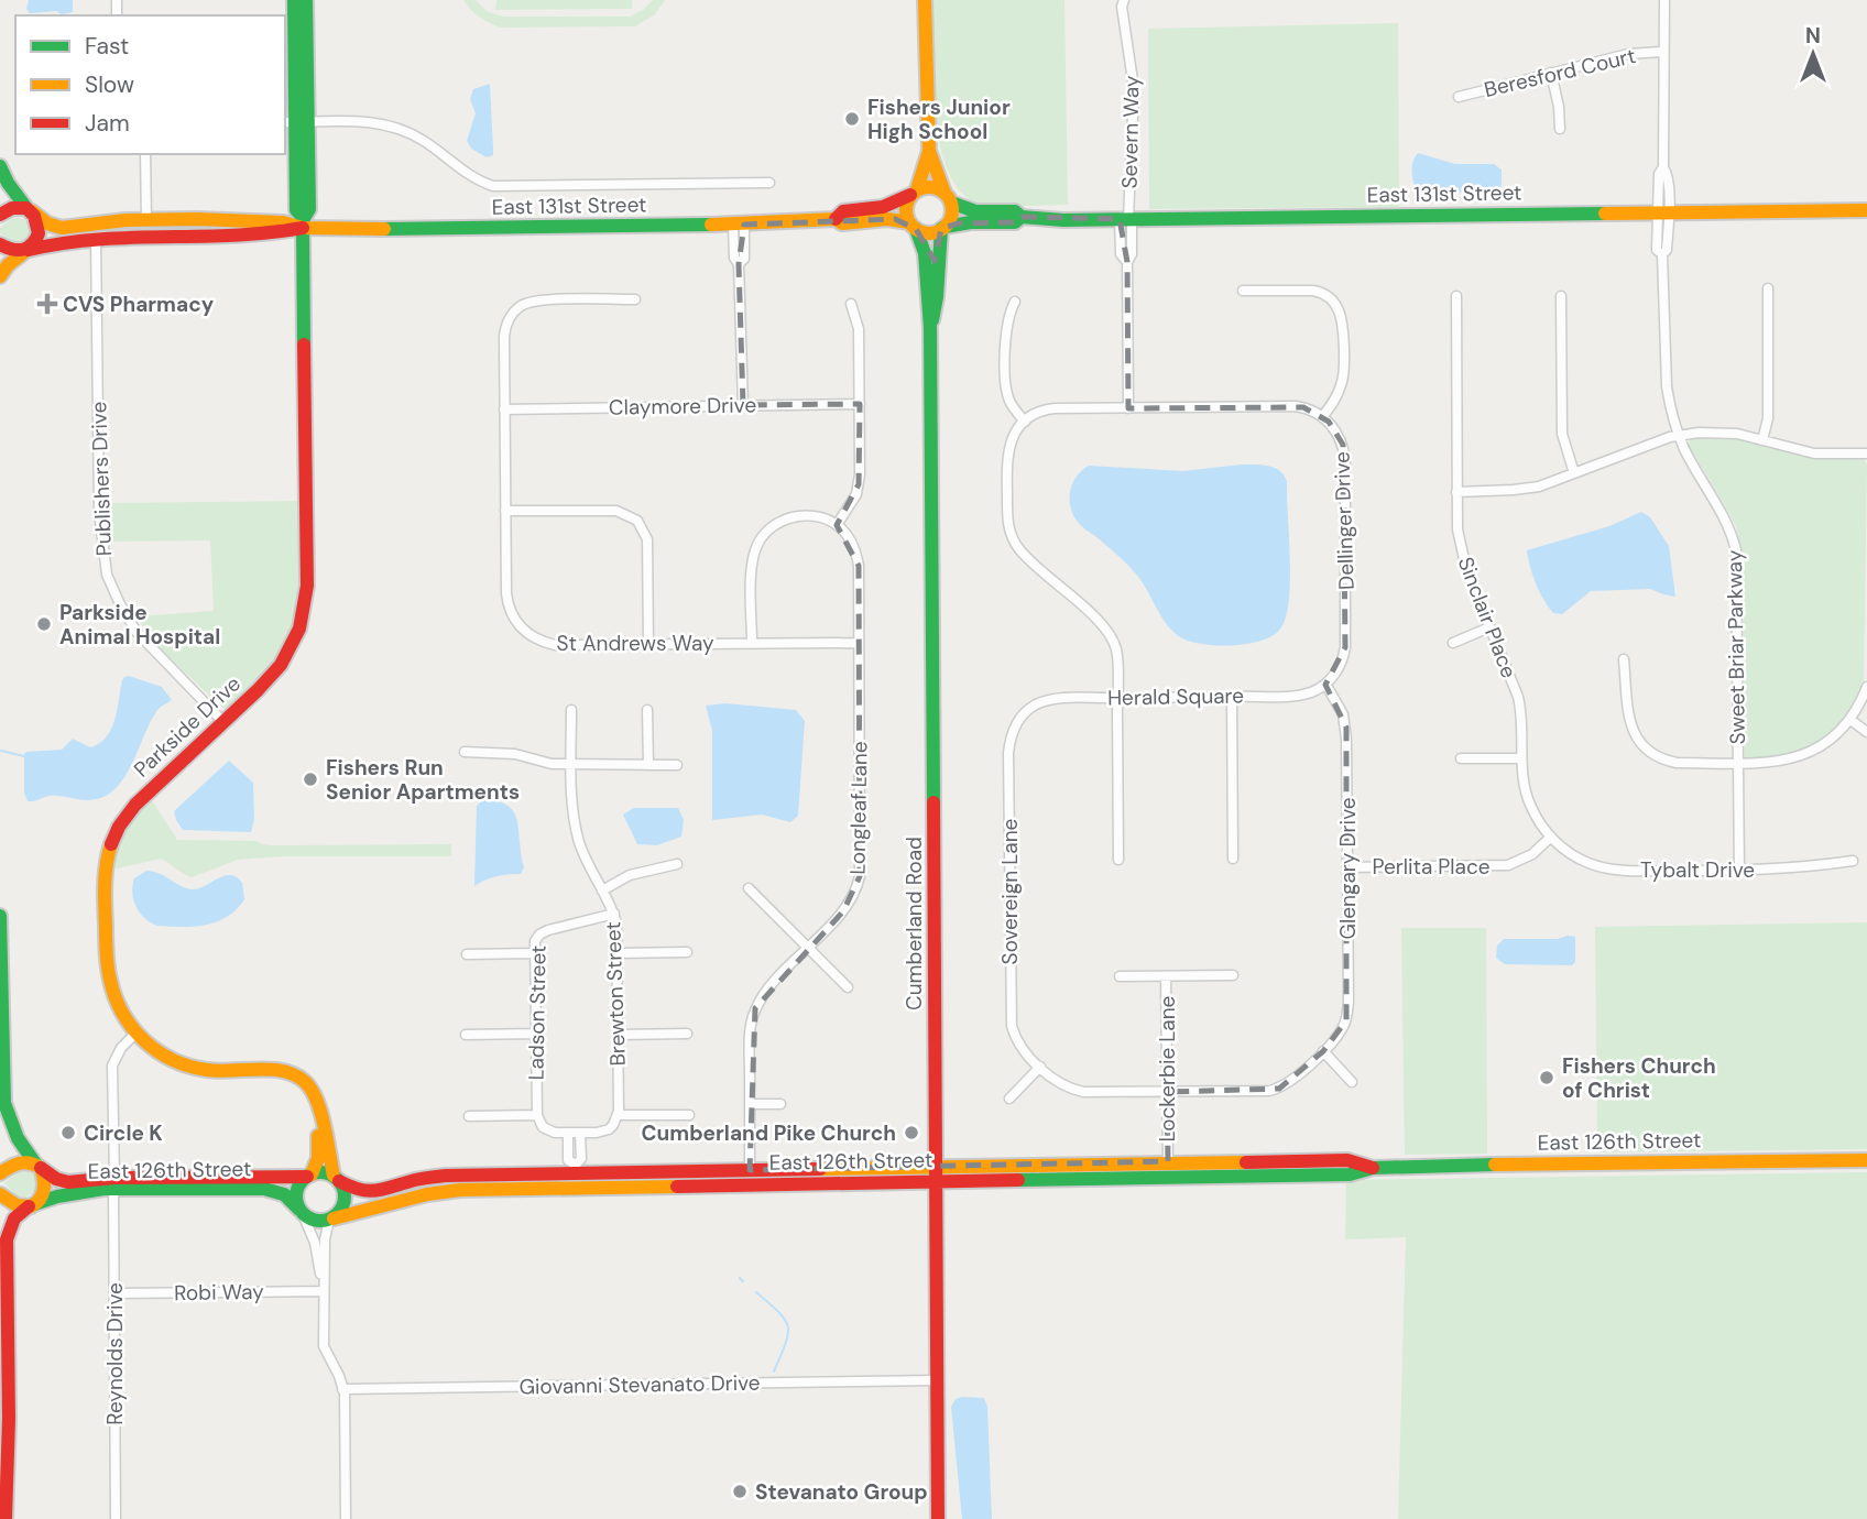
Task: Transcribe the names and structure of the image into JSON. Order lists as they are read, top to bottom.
{
  "streets": {
    "main road": [
      "East 131st Street",
      "Parkside Drive",
      "Cumberland Road",
      "East 126th Street"
    ],
    "street": [
      "Beresford Court",
      "Severn Way",
      "Claymore Drive",
      "Publishers Drive",
      "Dellinger Drive",
      "Sinclair Place",
      "St Andrews Way",
      "Sweet Briar Parkway",
      "Herald Square",
      "Longleaf Lane",
      "Perlita Place",
      "Glengary Drive",
      "Tybalt Drive",
      "Sovereign Lane",
      "Brewton Street",
      "Ladson Street",
      "Lockerbie Lane",
      "Robi Way",
      "Reynolds Drive",
      "Giovanni Stevanato Drive"
    ]
  },
  "crossings": [
    ["Beresford Court", "Sweet Briar Parkway"],
    ["Severn Way", "East 131st Street"],
    ["East 131st Street", "Publishers Drive"],
    ["East 131st Street", "Sweet Briar Parkway"],
    ["East 131st Street", "Parkside Drive"],
    ["East 131st Street", "Cumberland Road"],
    ["Claymore Drive", "St Andrews Way"],
    ["Publishers Drive", "Parkside Drive"],
    ["Dellinger Drive", "Herald Square"],
    ["Dellinger Drive", "Glengary Drive"],
    ["Sinclair Place", "Perlita Place"],
    ["Sinclair Place", "Tybalt Drive"],
    ["St Andrews Way", "Longleaf Lane"],
    ["Sweet Briar Parkway", "Tybalt Drive"],
    ["Herald Square", "Glengary Drive"],
    ["Herald Square", "Sovereign Lane"],
    ["Parkside Drive", "East 126th Street"],
    ["Parkside Drive", "Reynolds Drive"],
    ["Longleaf Lane", "East 126th Street"],
    ["Perlita Place", "Glengary Drive"],
    ["Perlita Place", "Tybalt Drive"],
    ["Glengary Drive", "Sovereign Lane"],
    ["Glengary Drive", "Lockerbie Lane"],
    ["Sovereign Lane", "Lockerbie Lane"],
    ["Cumberland Road", "East 126th Street"],
    ["Cumberland Road", "Giovanni Stevanato Drive"],
    ["Brewton Street", "Ladson Street"],
    ["Lockerbie Lane", "East 126th Street"],
    ["East 126th Street", "Reynolds Drive"],
    ["Robi Way", "Reynolds Drive"]
  ],
  "places": {
    "other": [
      "Fishers Junior High School",
      "Parkside Animal Hospital",
      "Fishers Run Senior Apartments",
      "Fishers Church of Christ",
      "Circle K",
      "Cumberland Pike Church",
      "Stevanato Group"
    ],
    "health": ["CVS Pharmacy"]
  },
  "legend": ["Fast", "Slow", "Jam"],
  "north": "top"
}
